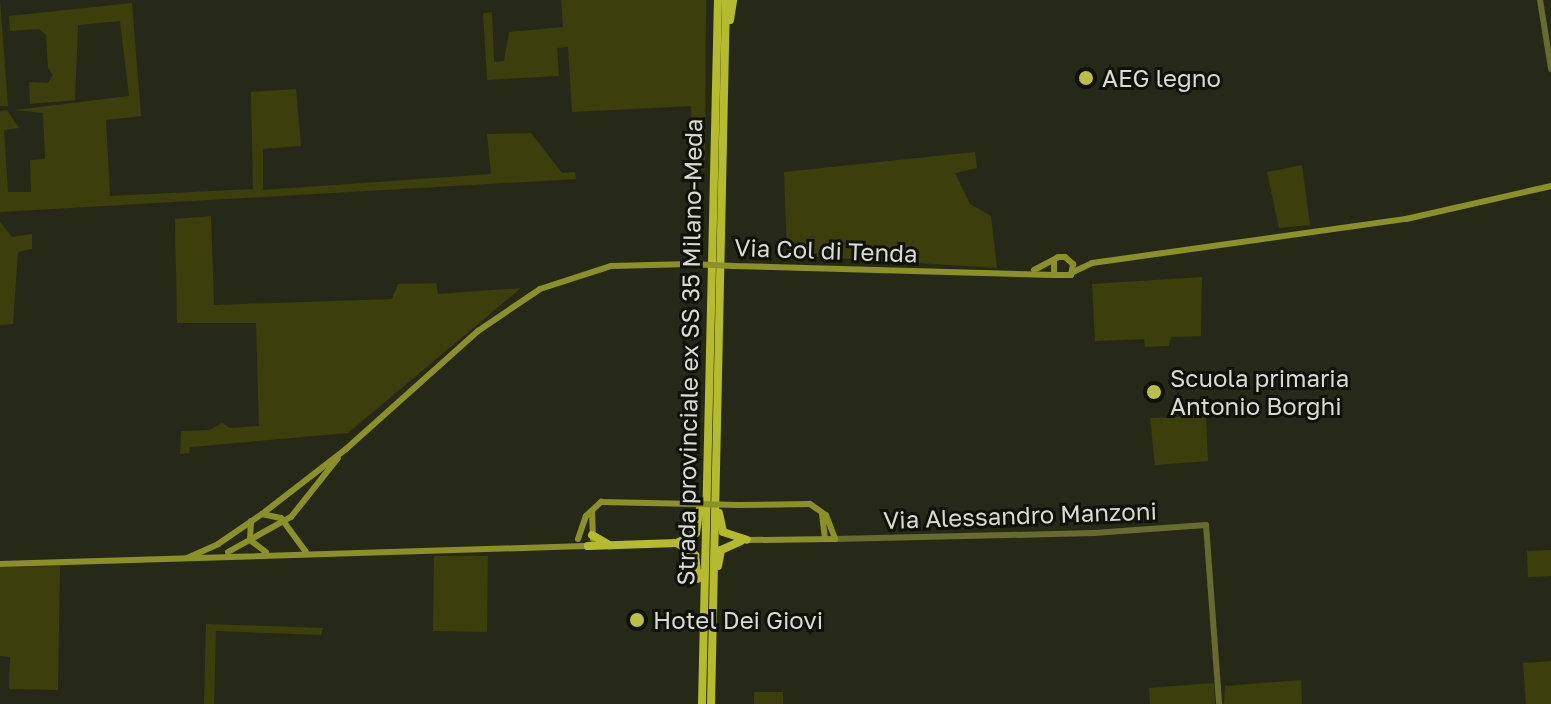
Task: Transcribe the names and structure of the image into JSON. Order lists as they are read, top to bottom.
{
  "streets": {
    "highway": ["Strada provinciale ex SS 35 Milano-Meda"],
    "main road": ["Via Col di Tenda", "Via Alessandro Manzoni"]
  },
  "places": ["AEG legno", "Scuola primaria Antonio Borghi", "Hotel Dei Giovi"]
}
